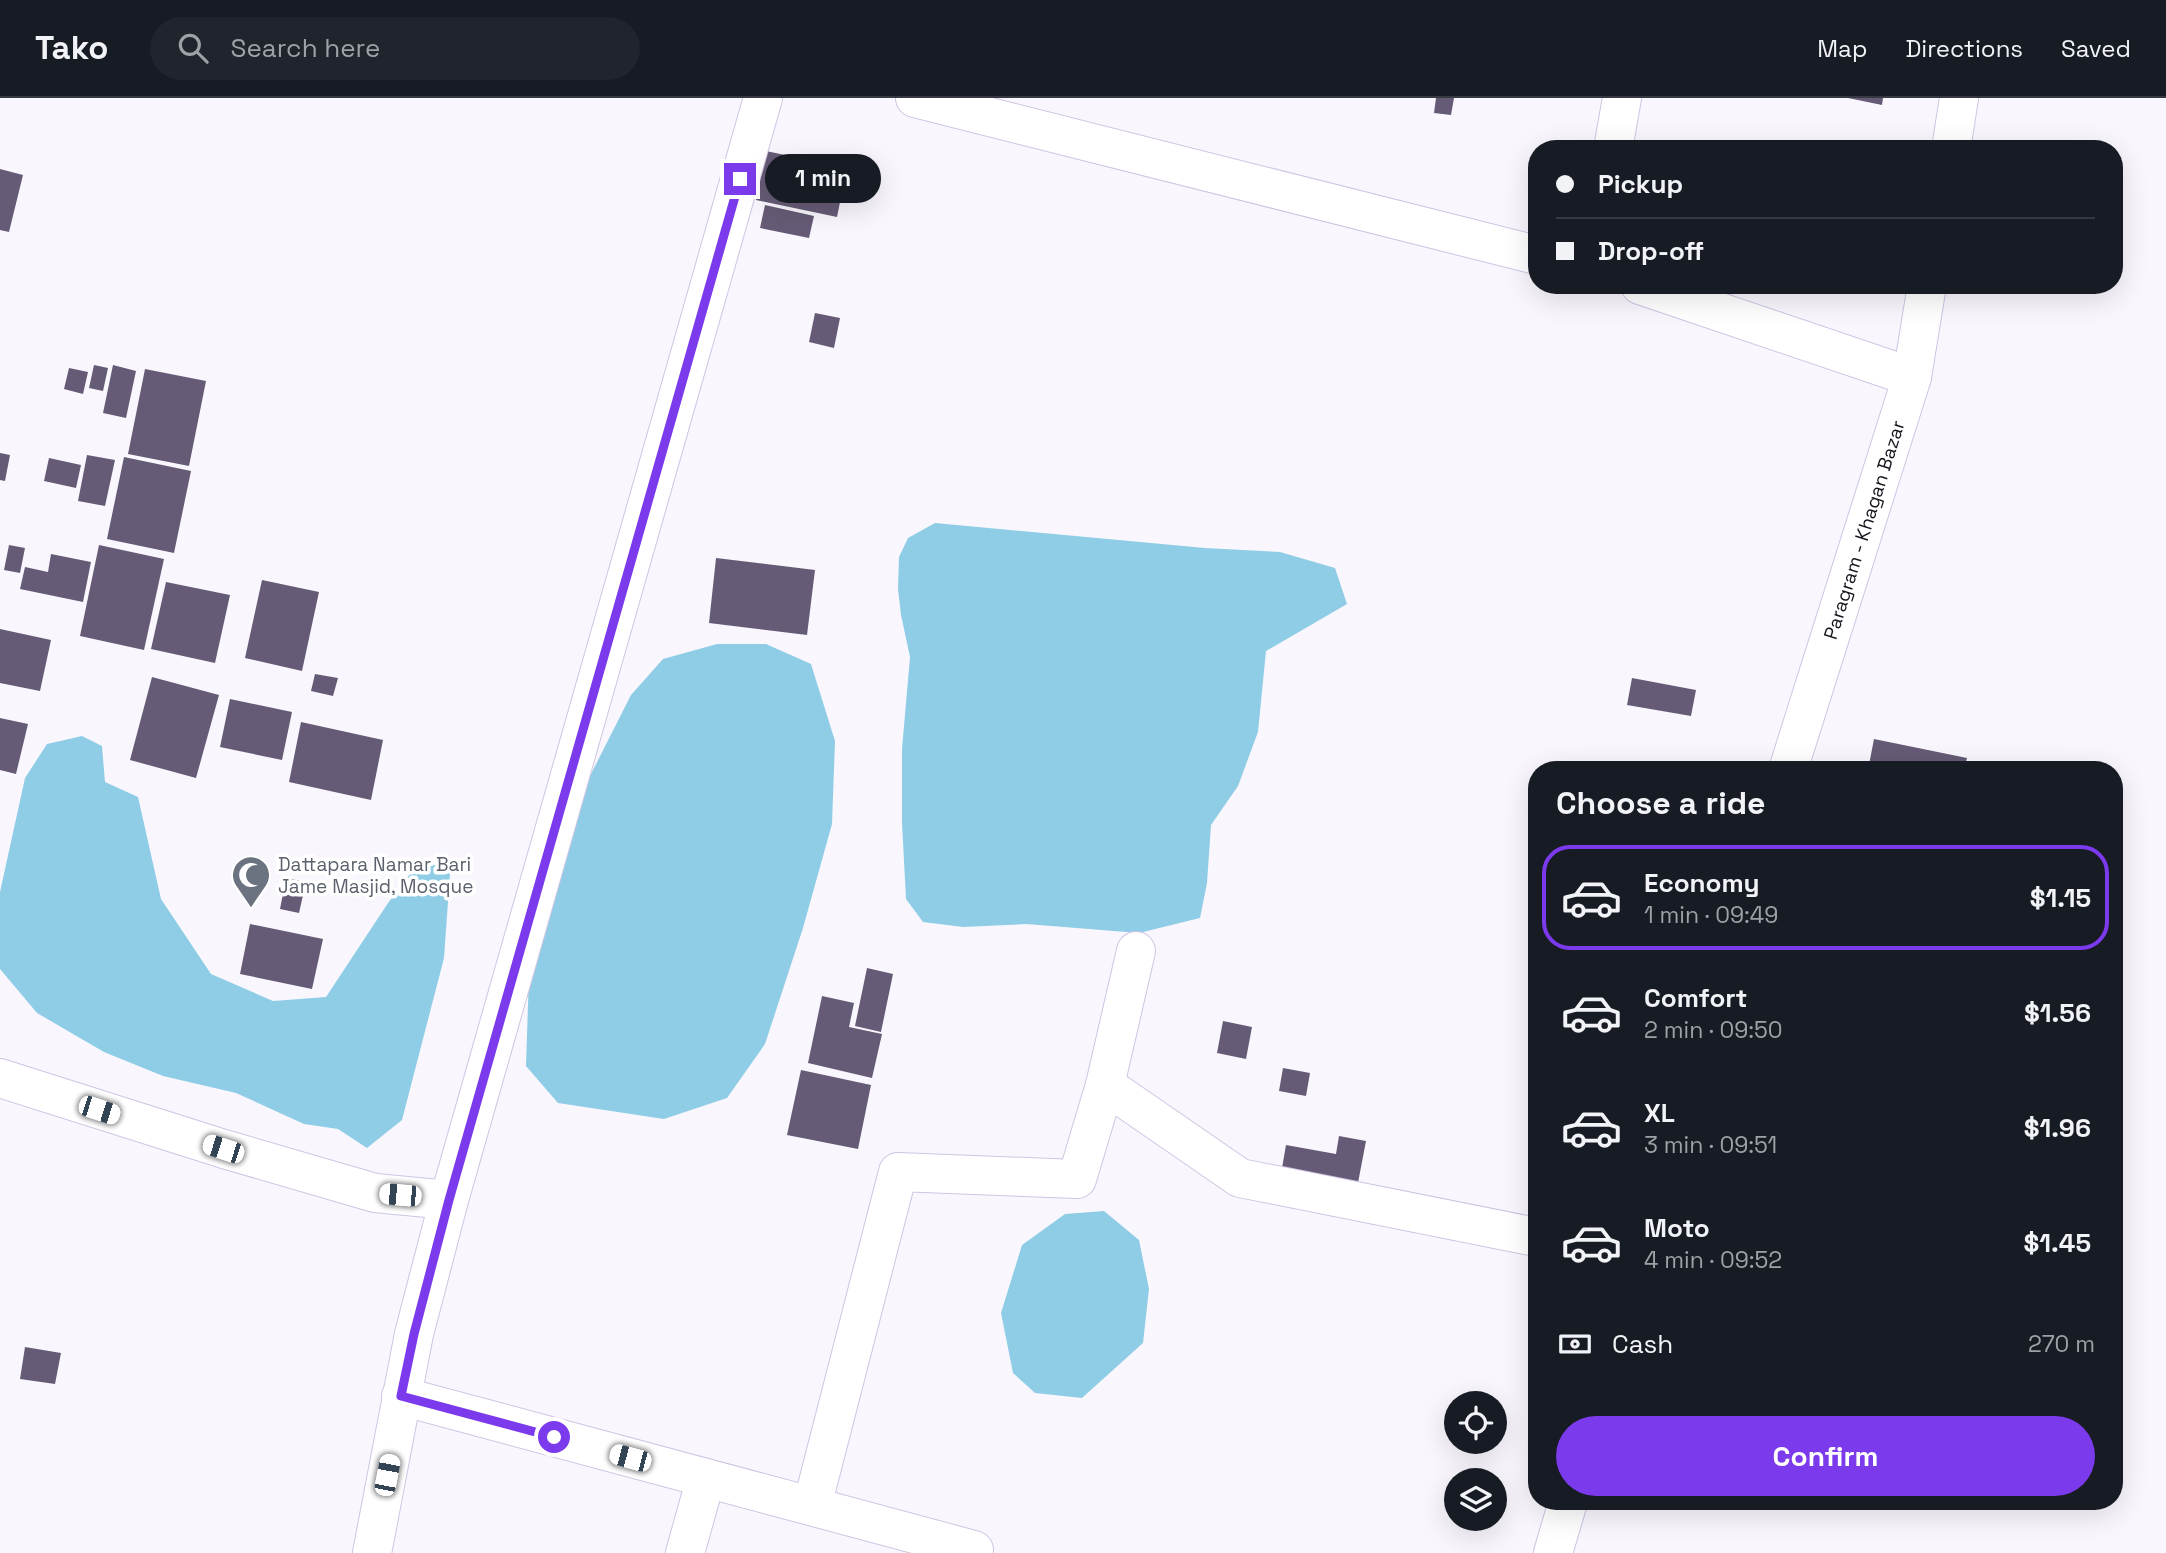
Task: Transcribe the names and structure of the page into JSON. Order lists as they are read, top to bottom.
{
  "streets": {
    "street": ["Paragram - Khagan Bazar"]
  },
  "places": {
    "mosque": ["Dattapara Namar Bari Jame Masjid, Mosque"]
  },
  "page": {
    "header": "Tako",
    "search": "Search here",
    "nav": ["Map", "Directions", "Saved"],
    "banner": ["Pickup", "Drop-off"],
    "bubble": "1 min",
    "heading": "Choose a ride",
    "list": [
      {
        "name": "Economy",
        "note": "1 min · 09:49",
        "value": "$1.15"
      },
      {
        "name": "Comfort",
        "note": "2 min · 09:50",
        "value": "$1.56"
      },
      {
        "name": "XL",
        "note": "3 min · 09:51",
        "value": "$1.96"
      },
      {
        "name": "Moto",
        "note": "4 min · 09:52",
        "value": "$1.45"
      }
    ],
    "pay": ["Cash", "270 m"],
    "buttons": "Confirm"
  }
}
